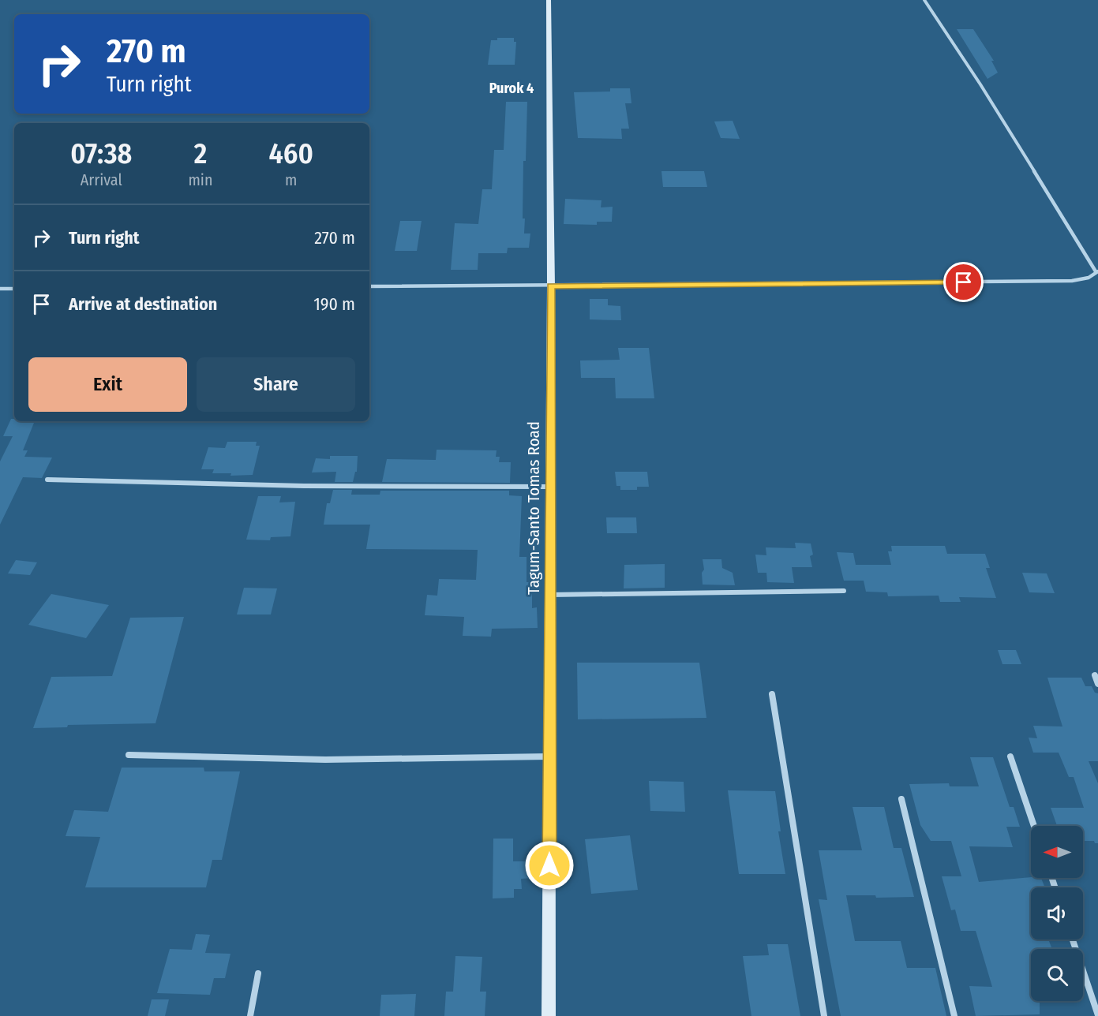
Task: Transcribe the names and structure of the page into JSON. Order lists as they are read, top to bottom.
{
  "streets": {
    "main road": ["Tagum-Santo Tomas Road"]
  },
  "districts": ["Purok 4"],
  "north": "left",
  "page": {
    "turn": ["270 m", "Turn right"],
    "eta": [
      "07:38",
      "Arrival",
      "2",
      "min",
      "460",
      "m"
    ],
    "list": [
      {
        "name": "Turn right",
        "value": "270 m"
      },
      {
        "name": "Arrive at destination",
        "value": "190 m"
      }
    ],
    "buttons": ["Exit", "Share"]
  }
}
